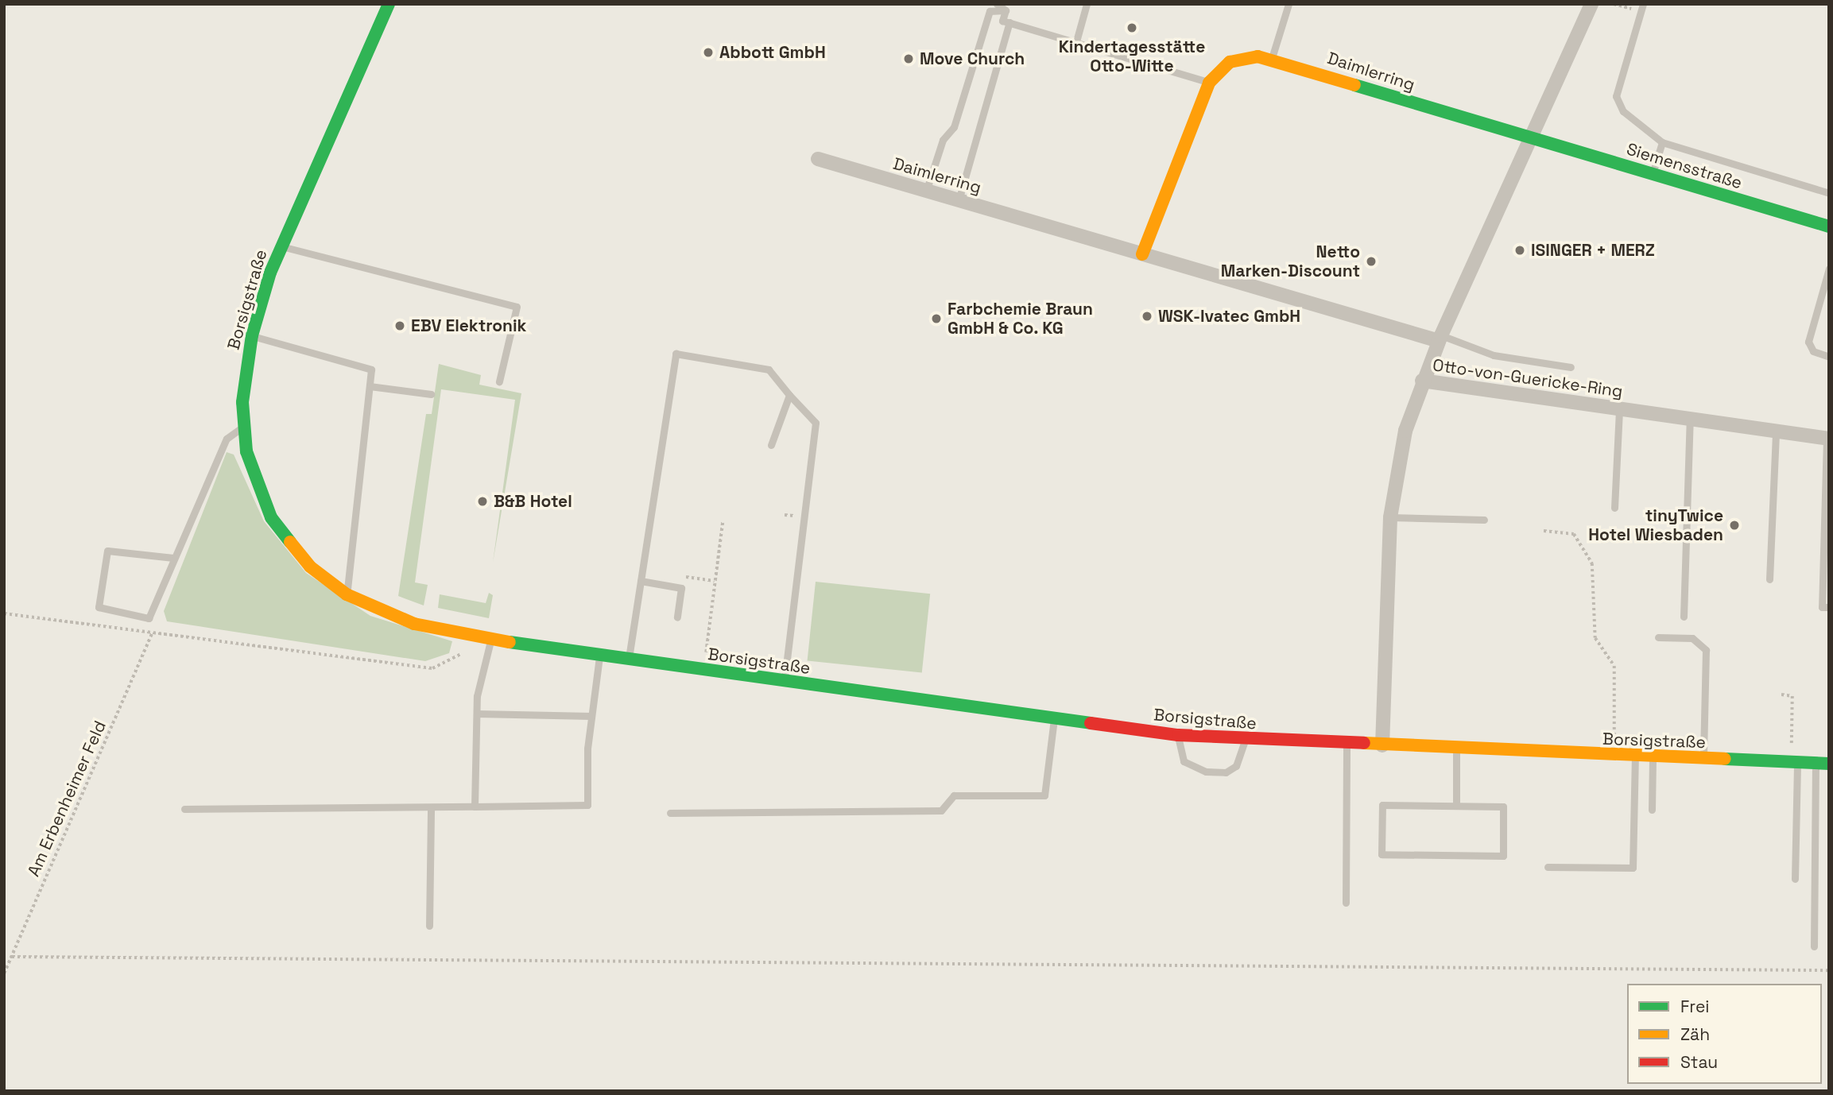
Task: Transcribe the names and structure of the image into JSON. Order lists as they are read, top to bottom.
{
  "streets": {
    "street": [
      "Daimlerring",
      "Siemensstraße",
      "Borsigstraße",
      "Otto-von-Guericke-Ring"
    ],
    "path": ["Am Erbenheimer Feld"]
  },
  "crossings": [
    ["Daimlerring", "Siemensstraße"],
    ["Borsigstraße", "Otto-von-Guericke-Ring"]
  ],
  "places": [
    "Kindertagesstätte Otto-Witte",
    "Abbott GmbH",
    "Move Church",
    "ISINGER + MERZ",
    "Netto Marken-Discount",
    "WSK-Ivatec GmbH",
    "Farbchemie Braun GmbH & Co. KG",
    "EBV Elektronik",
    "B&B Hotel",
    "tinyTwice Hotel Wiesbaden"
  ],
  "legend": ["Frei", "Zäh", "Stau"]
}
